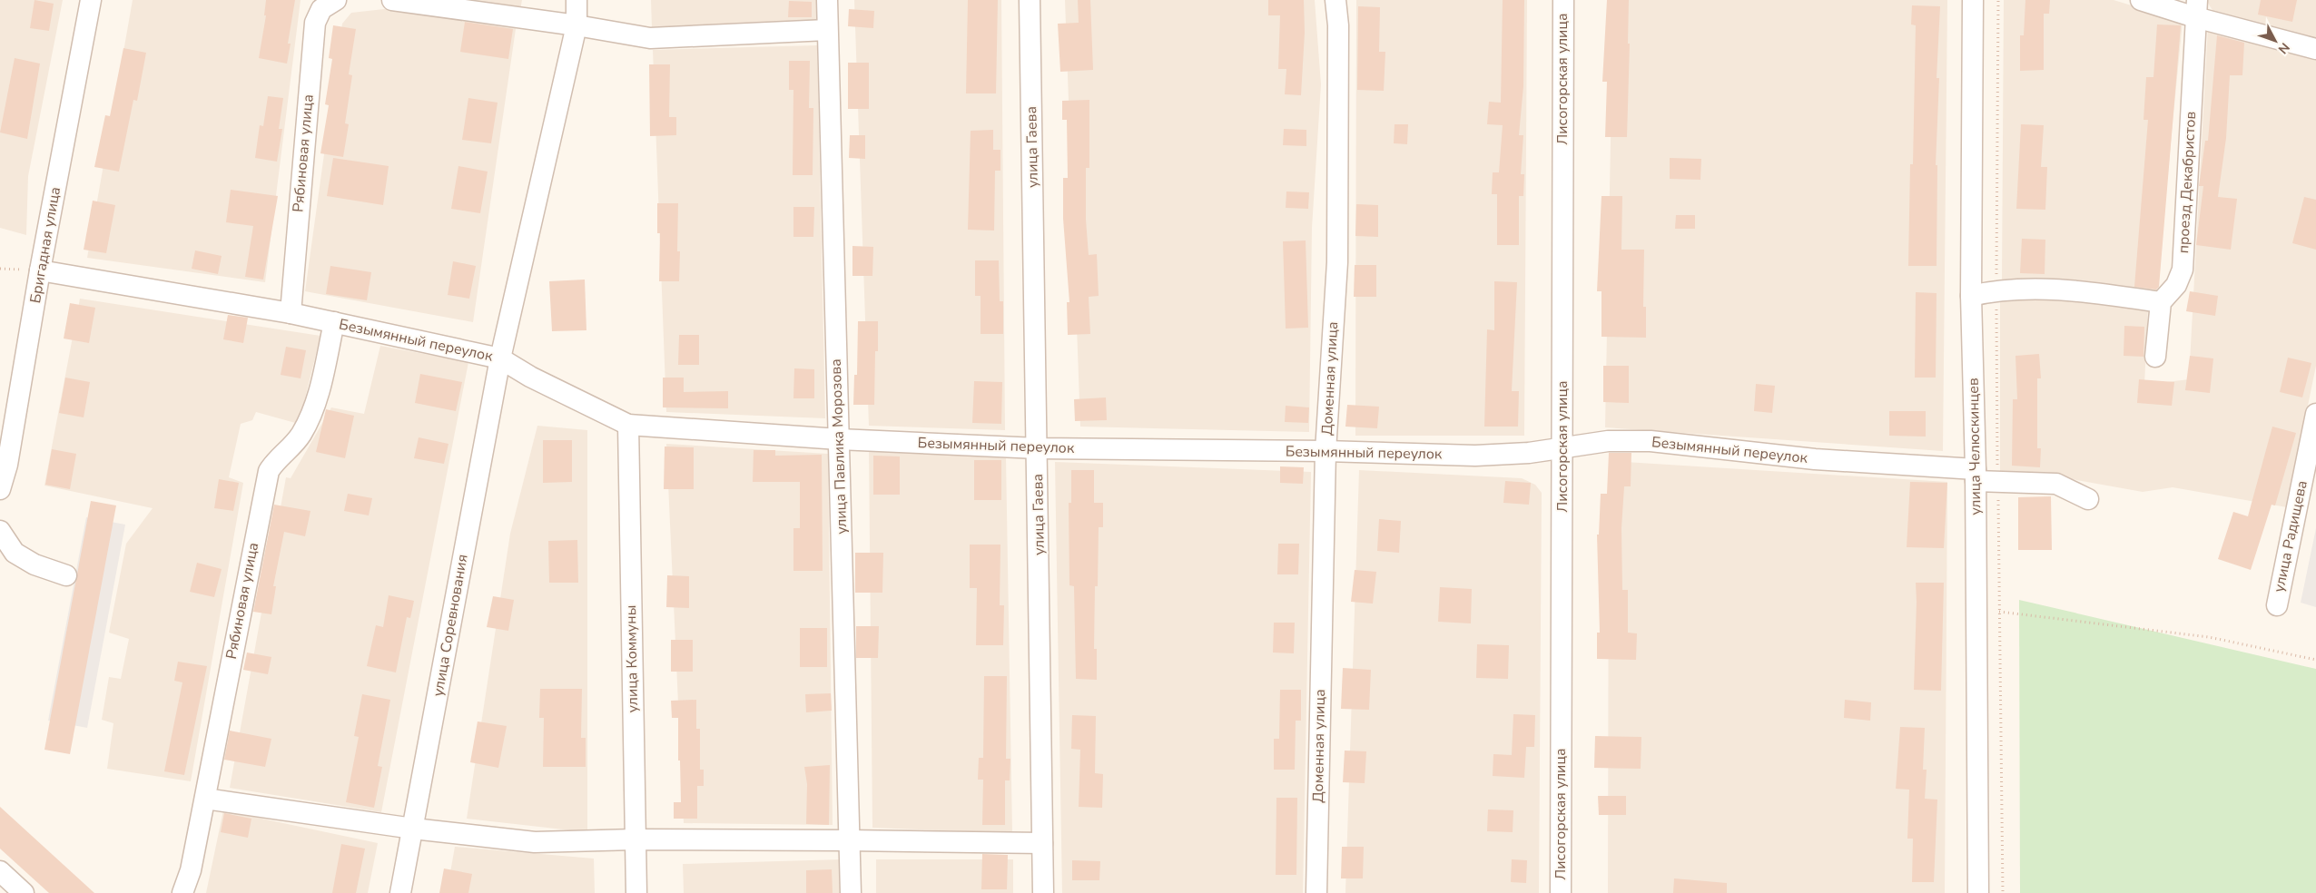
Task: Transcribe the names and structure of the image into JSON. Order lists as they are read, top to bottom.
{
  "streets": {
    "street": [
      "Лисогорская улица",
      "улица Гаева",
      "Рябиновая улица",
      "проезд Декабристов",
      "Бригадная улица",
      "Безымянный переулок",
      "Доменная улица",
      "улица Павлика Морозова",
      "улица Челюскинцев",
      "улица Радищева",
      "улица Соревнования",
      "улица Коммуны"
    ]
  },
  "crossings": [
    ["Лисогорская улица", "Безымянный переулок"],
    ["улица Гаева", "Безымянный переулок"],
    ["Рябиновая улица", "Безымянный переулок"],
    ["Бригадная улица", "Безымянный переулок"],
    ["Безымянный переулок", "Доменная улица"],
    ["Безымянный переулок", "улица Павлика Морозова"],
    ["Безымянный переулок", "улица Челюскинцев"],
    ["Безымянный переулок", "улица Соревнования"],
    ["Безымянный переулок", "улица Коммуны"]
  ],
  "north": "bottom right"
}
